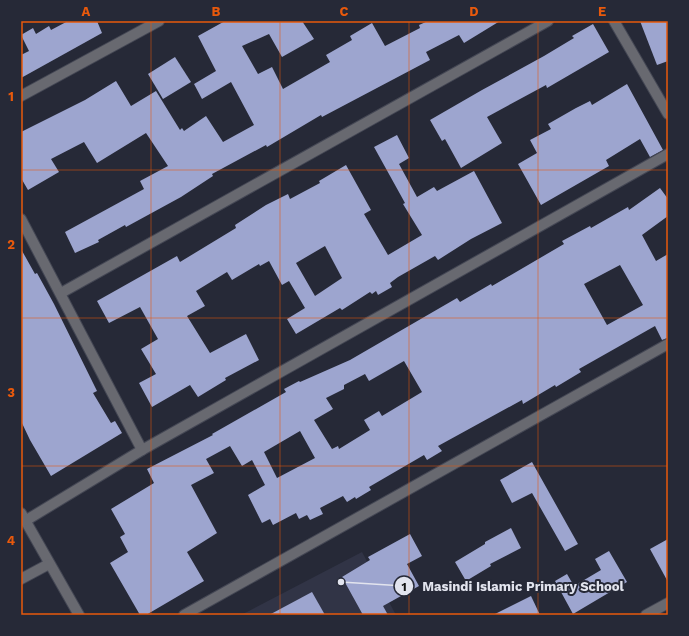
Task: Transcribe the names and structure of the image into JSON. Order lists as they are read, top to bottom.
{
  "places": ["Masindi Islamic Primary School"],
  "grid": {
    "columns": [
      "A",
      "B",
      "C",
      "D",
      "E"
    ],
    "rows": [
      "1",
      "2",
      "3",
      "4"
    ]
  }
}
